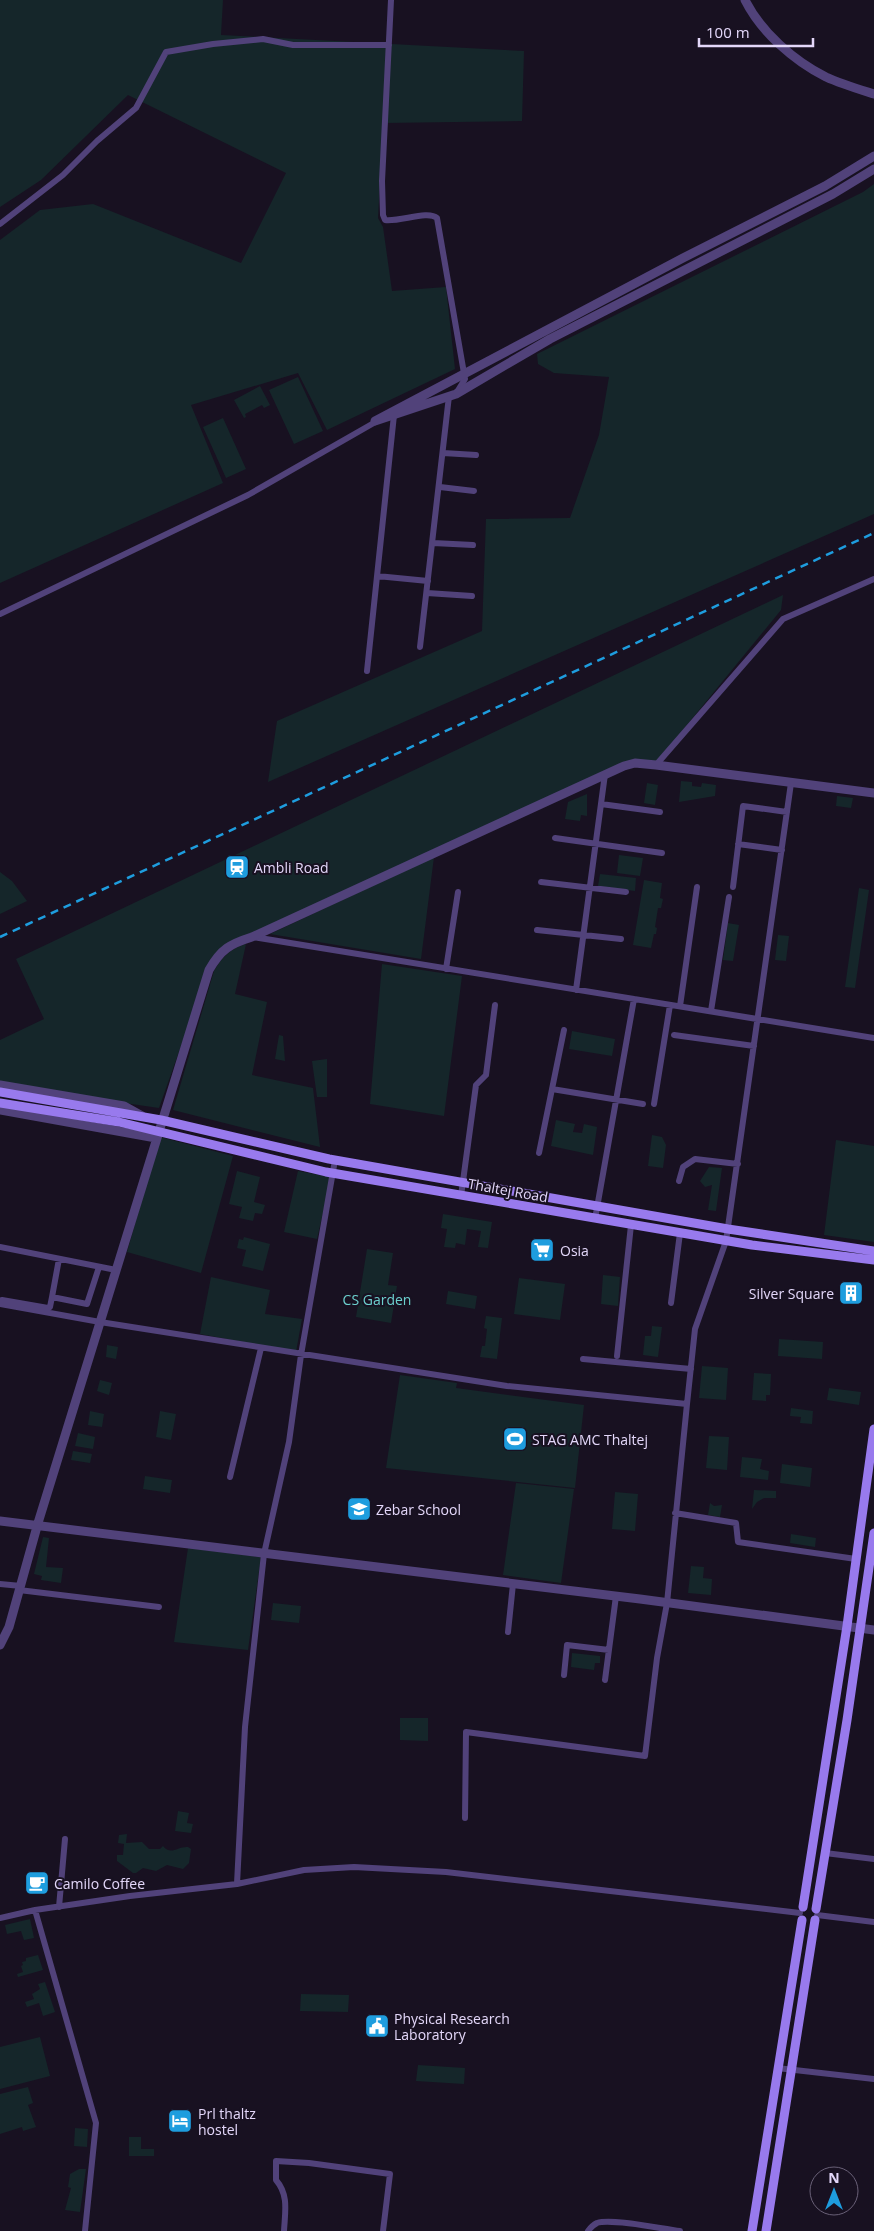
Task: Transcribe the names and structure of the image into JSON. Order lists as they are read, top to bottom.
{
  "streets": {
    "main road": ["Thaltej Road"]
  },
  "parks": ["CS Garden"],
  "places": {
    "station": ["Ambli Road"],
    "supermarket": ["Osia"],
    "building": ["Silver Square"],
    "sports": ["STAG AMC Thaltej"],
    "school or university": ["Zebar School"],
    "cafe": ["Camilo Coffee"],
    "public building": ["Physical Research Laboratory"],
    "hotel": ["Prl thaltz hostel"]
  },
  "scale_bar": "100 m",
  "north": "top"
}
